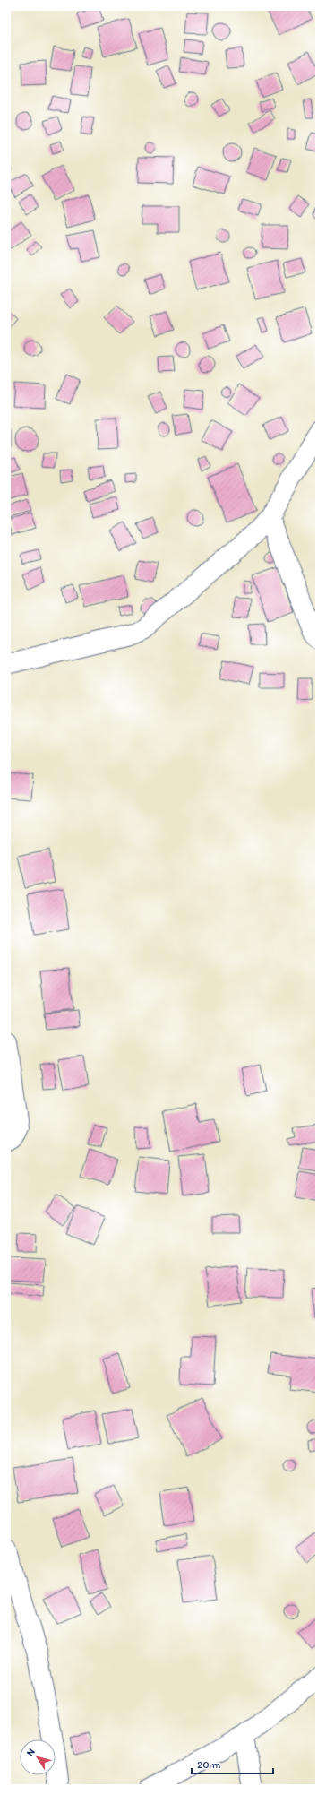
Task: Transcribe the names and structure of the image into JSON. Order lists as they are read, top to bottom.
{
  "scale_bar": "20 m",
  "north": "top left"
}
